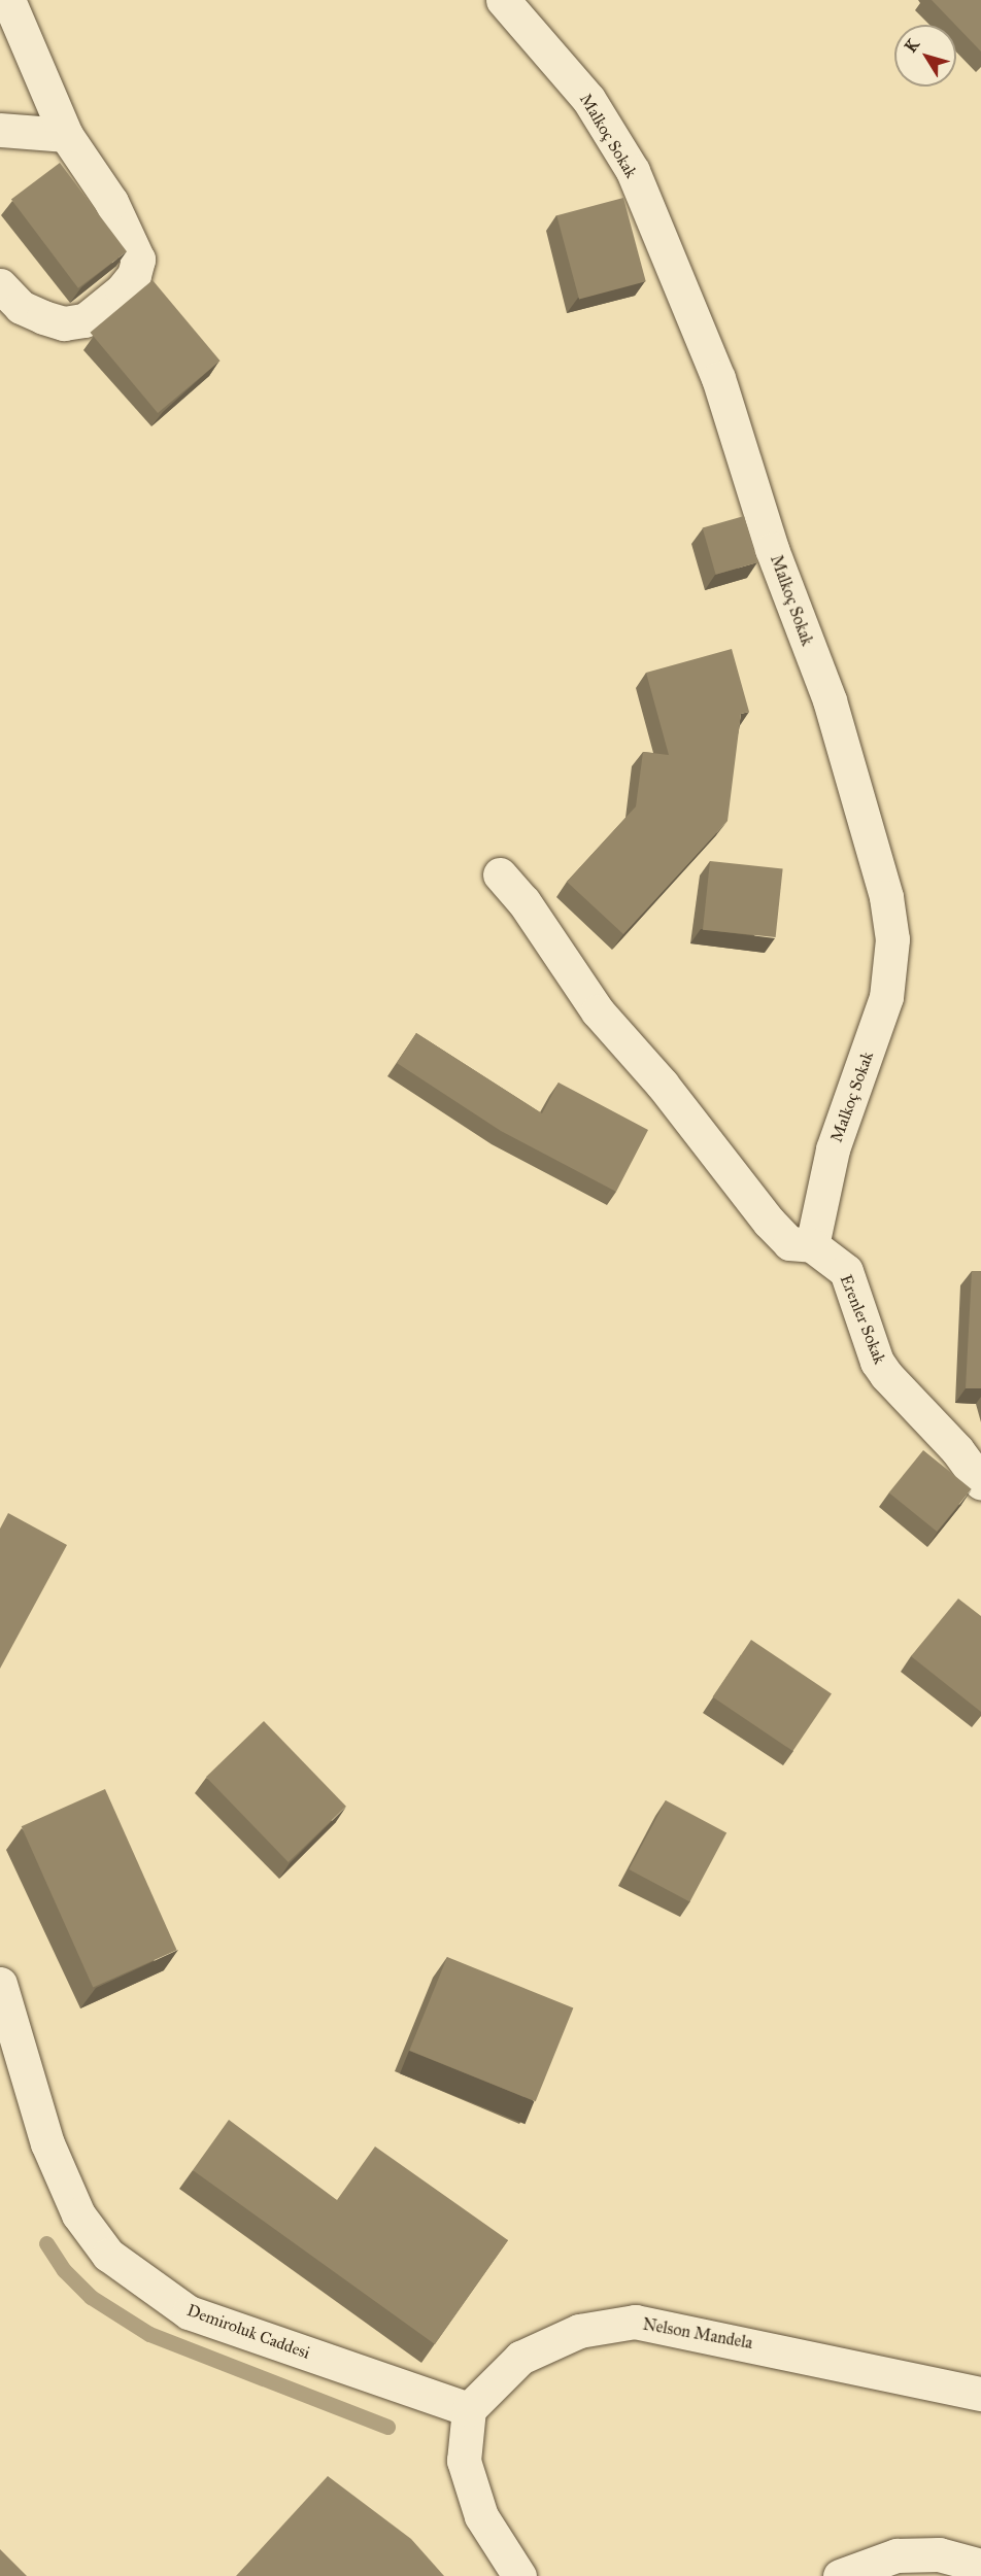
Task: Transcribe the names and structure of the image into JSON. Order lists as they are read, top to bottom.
{
  "streets": {
    "street": [
      "Malkoç Sokak",
      "Erenler Sokak",
      "Demiroluk Caddesi",
      "Nelson Mandela"
    ]
  },
  "crossings": [
    ["Malkoç Sokak", "Erenler Sokak"],
    ["Demiroluk Caddesi", "Nelson Mandela"]
  ],
  "north": "top left"
}
